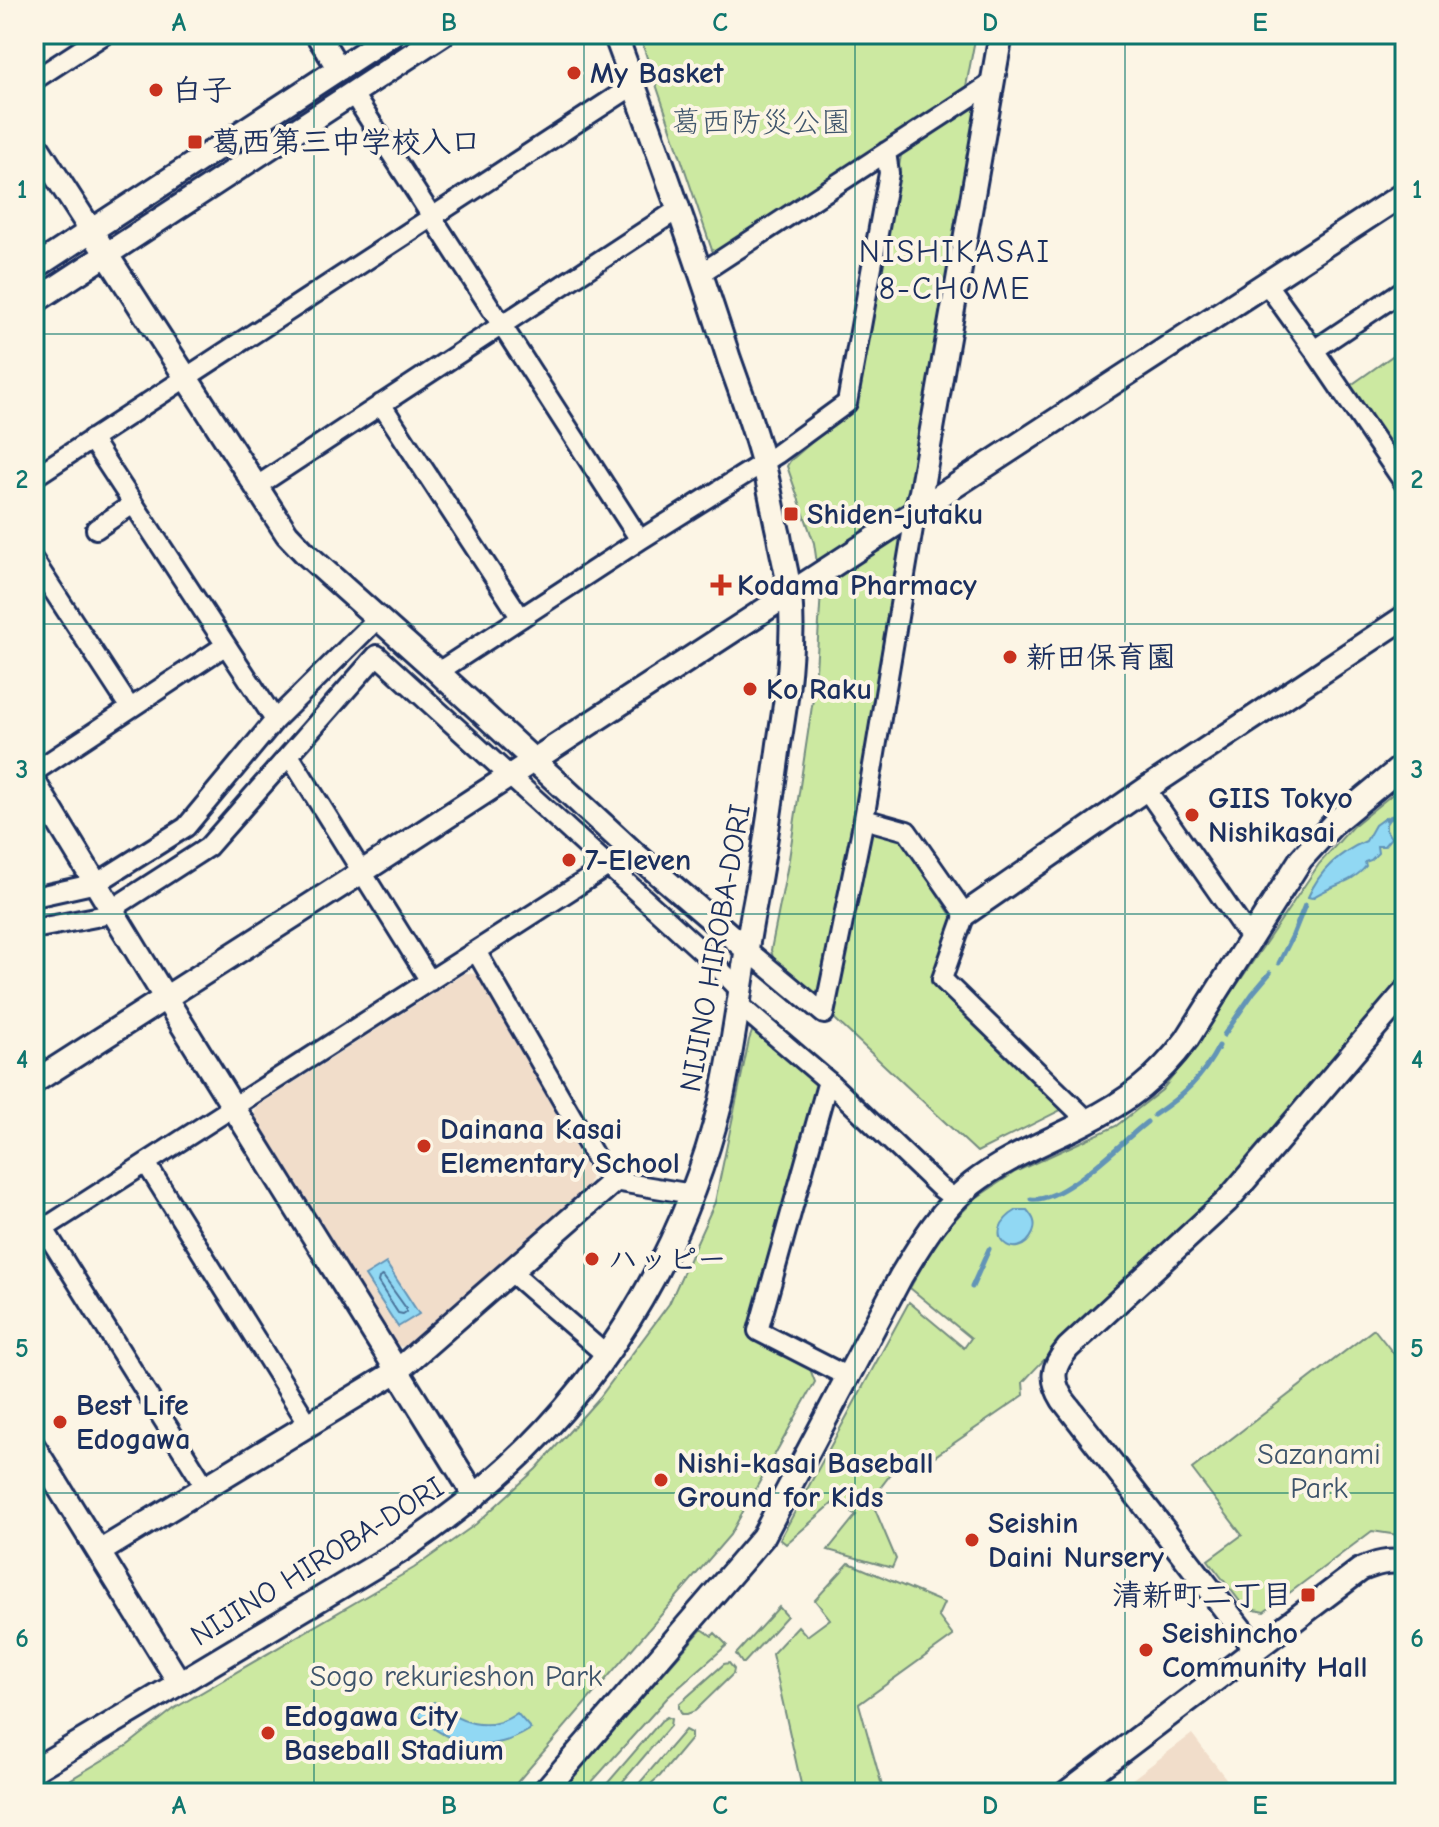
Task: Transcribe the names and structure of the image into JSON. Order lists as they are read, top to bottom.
{
  "streets": {
    "street": ["NIJINO HIROBA-DORI"]
  },
  "districts": ["NISHIKASAI 8-CHOME"],
  "parks": ["葛西防災公園", "Sazanami Park", "Sogo rekurieshon Park"],
  "places": {
    "other": [
      "My Basket",
      "白子",
      "新田保育園",
      "Ko Raku",
      "GIIS Tokyo Nishikasai",
      "7-Eleven",
      "Dainana Kasai Elementary School",
      "ハッピー",
      "Best Life Edogawa",
      "Nishi-kasai Baseball Ground for Kids",
      "Seishin Daini Nursery",
      "Seishincho Community Hall",
      "Edogawa City Baseball Stadium"
    ],
    "transit": ["葛西第三中学校入口", "Shiden-jutaku", "清新町二丁目"],
    "health": ["Kodama Pharmacy"]
  },
  "grid": {
    "columns": [
      "A",
      "B",
      "C",
      "D",
      "E"
    ],
    "rows": [
      "1",
      "2",
      "3",
      "4",
      "5",
      "6"
    ]
  }
}
